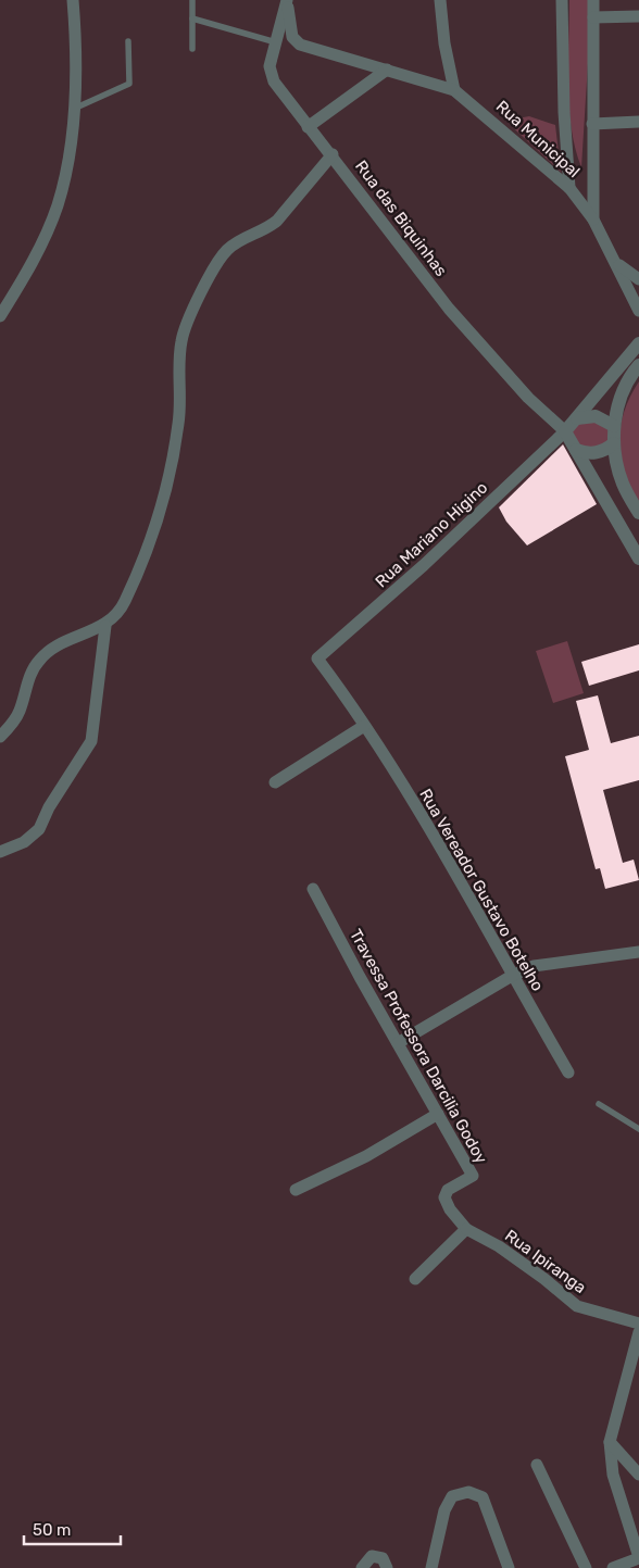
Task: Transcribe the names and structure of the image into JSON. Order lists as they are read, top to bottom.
{
  "streets": {
    "street": [
      "Rua Municipal",
      "Rua das Biquinhas",
      "Rua Mariano Higino",
      "Rua Vereador Gustavo Botelho",
      "Travessa Professora Darcilia Godoy",
      "Rua Ipiranga"
    ]
  },
  "crossings": [
    ["Rua das Biquinhas", "Rua Mariano Higino"],
    ["Rua Mariano Higino", "Rua Vereador Gustavo Botelho"],
    ["Travessa Professora Darcilia Godoy", "Rua Ipiranga"]
  ],
  "scale_bar": "50 m"
}
